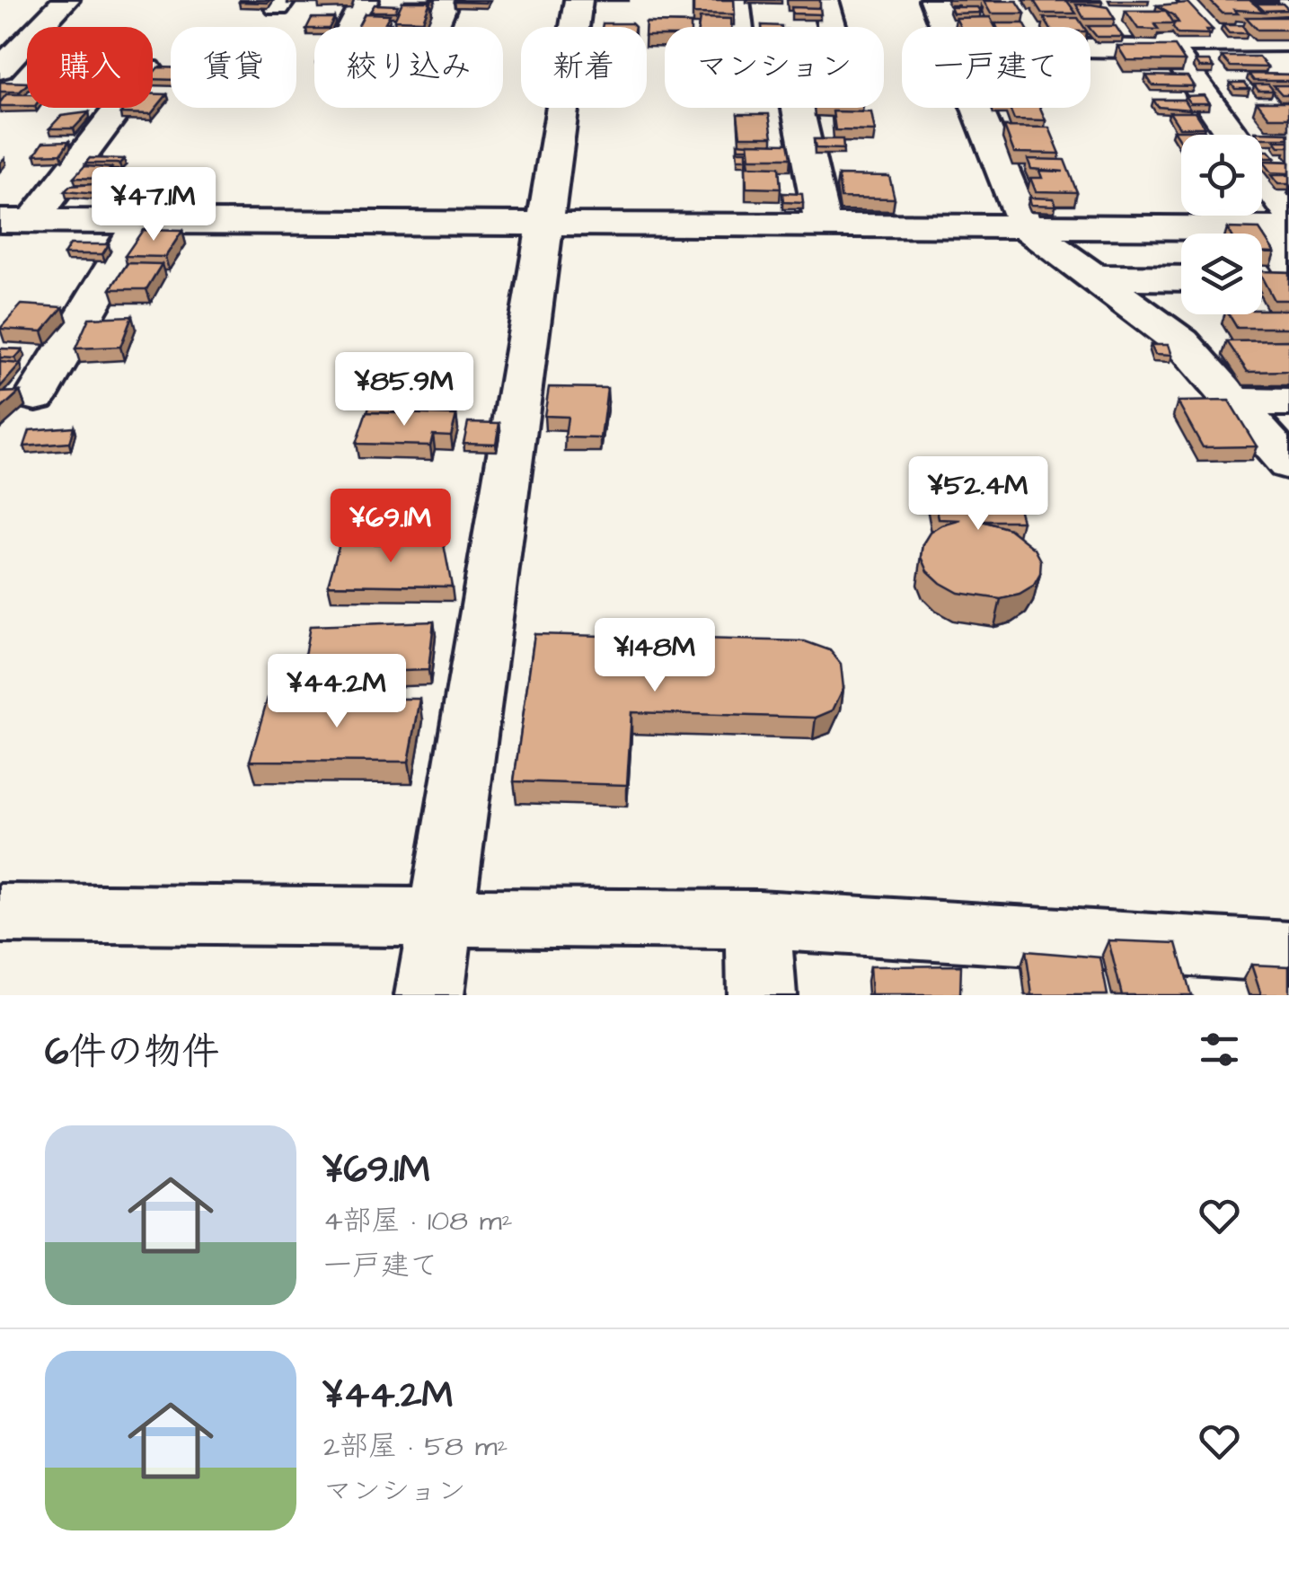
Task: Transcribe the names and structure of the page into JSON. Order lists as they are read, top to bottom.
{
  "page": {
    "chip": [
      "購入",
      "賃貸",
      "絞り込み",
      "新着",
      "マンション",
      "一戸建て"
    ],
    "price": [
      "¥47.1M",
      "¥85.9M",
      "¥52.4M",
      "¥69.1M",
      "¥148M",
      "¥44.2M"
    ],
    "heading": "6件の物件",
    "list": [
      {
        "name": "¥69.1M",
        "note": "4部屋 · 108 m² · 一戸建て"
      },
      {
        "name": "¥44.2M",
        "note": "2部屋 · 58 m² · マンション"
      }
    ]
  }
}
